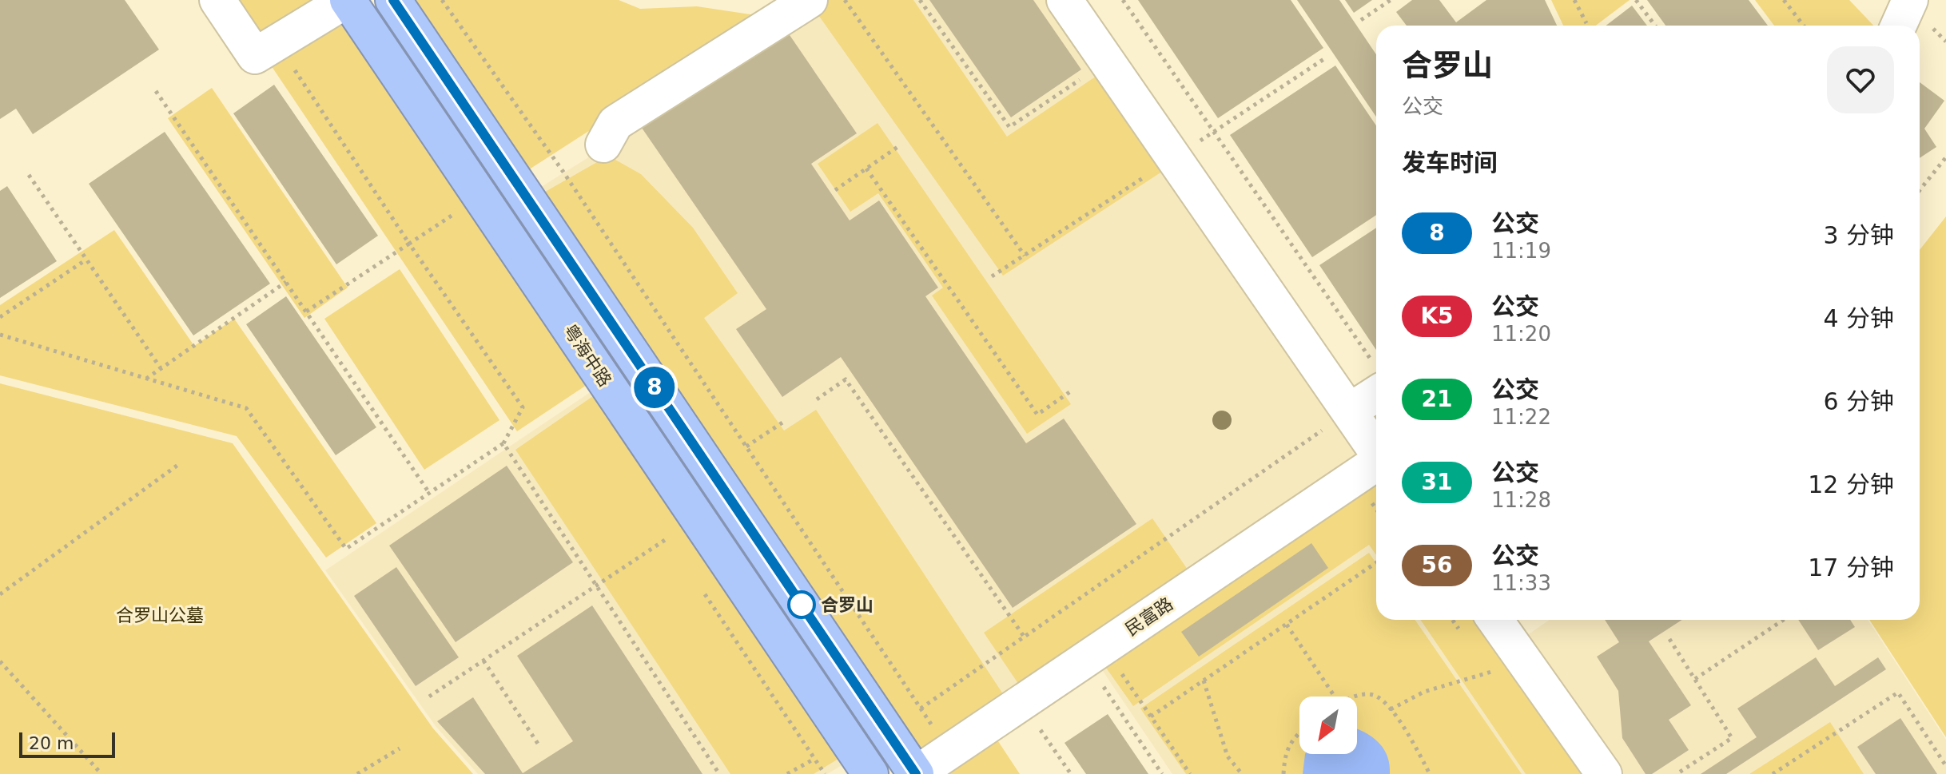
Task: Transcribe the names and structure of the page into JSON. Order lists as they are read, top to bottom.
{
  "streets": {
    "highway": ["粤海中路"],
    "lane": ["民富路"]
  },
  "parks": ["合罗山公墓"],
  "places": ["合罗山"],
  "lines": ["bus line 8"],
  "scale_bar": "20 m",
  "north": "bottom left",
  "page": {
    "on_map": "8",
    "heading": [
      ["合罗山", "公交"],
      "发车时间"
    ],
    "list": [
      {
        "mark": "8",
        "name": "公交",
        "note": "11:19",
        "value": "3 分钟"
      },
      {
        "mark": "K5",
        "name": "公交",
        "note": "11:20",
        "value": "4 分钟"
      },
      {
        "mark": "21",
        "name": "公交",
        "note": "11:22",
        "value": "6 分钟"
      },
      {
        "mark": "31",
        "name": "公交",
        "note": "11:28",
        "value": "12 分钟"
      },
      {
        "mark": "56",
        "name": "公交",
        "note": "11:33",
        "value": "17 分钟"
      }
    ],
    "scale": "20 m"
  }
}
